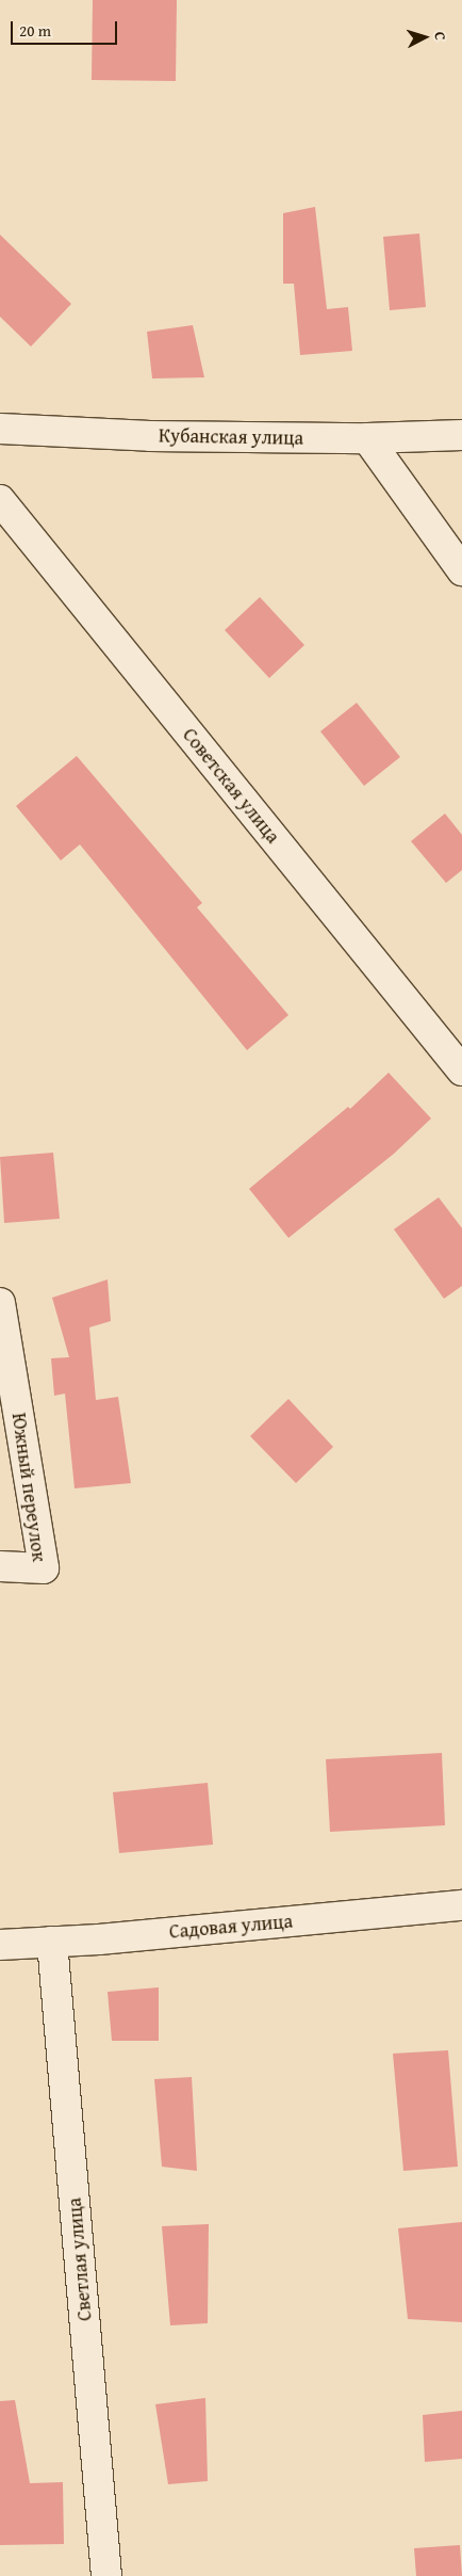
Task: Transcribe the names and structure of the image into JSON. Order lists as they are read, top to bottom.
{
  "streets": {
    "street": [
      "Кубанская улица",
      "Советская улица",
      "Южный переулок",
      "Садовая улица",
      "Светлая улица"
    ]
  },
  "crossings": [
    ["Садовая улица", "Светлая улица"]
  ],
  "scale_bar": "20 m",
  "north": "right"
}
